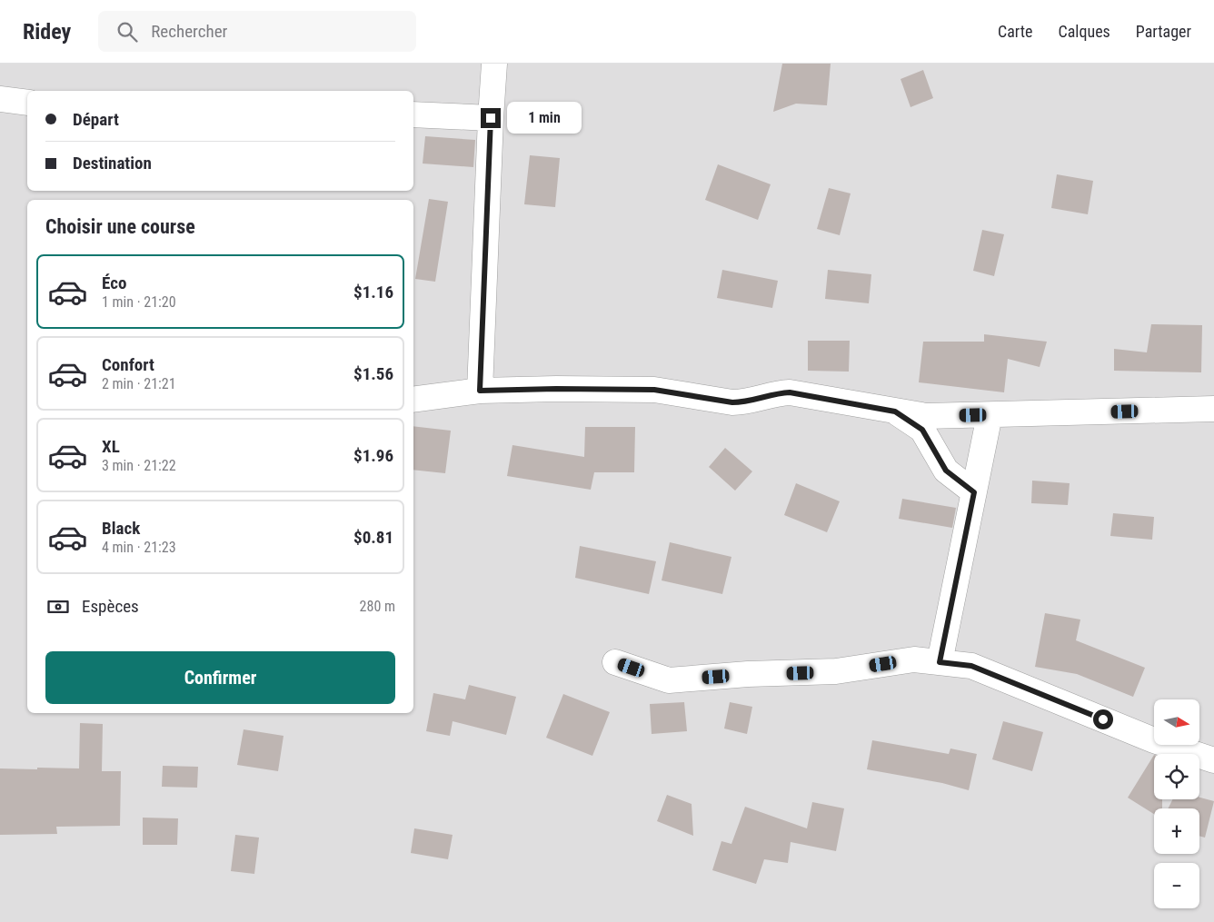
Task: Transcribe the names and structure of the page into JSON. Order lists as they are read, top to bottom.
{
  "north": "right",
  "page": {
    "header": "Ridey",
    "search": "Rechercher",
    "nav": ["Carte", "Calques", "Partager"],
    "banner": ["Départ", "Destination"],
    "bubble": "1 min",
    "heading": "Choisir une course",
    "list": [
      {
        "name": "Éco",
        "note": "1 min · 21:20",
        "value": "$1.16"
      },
      {
        "name": "Confort",
        "note": "2 min · 21:21",
        "value": "$1.56"
      },
      {
        "name": "XL",
        "note": "3 min · 21:22",
        "value": "$1.96"
      },
      {
        "name": "Black",
        "note": "4 min · 21:23",
        "value": "$0.81"
      }
    ],
    "pay": ["Espèces", "280 m"],
    "buttons": "Confirmer",
    "map_buttons": ["+", "−"]
  }
}
